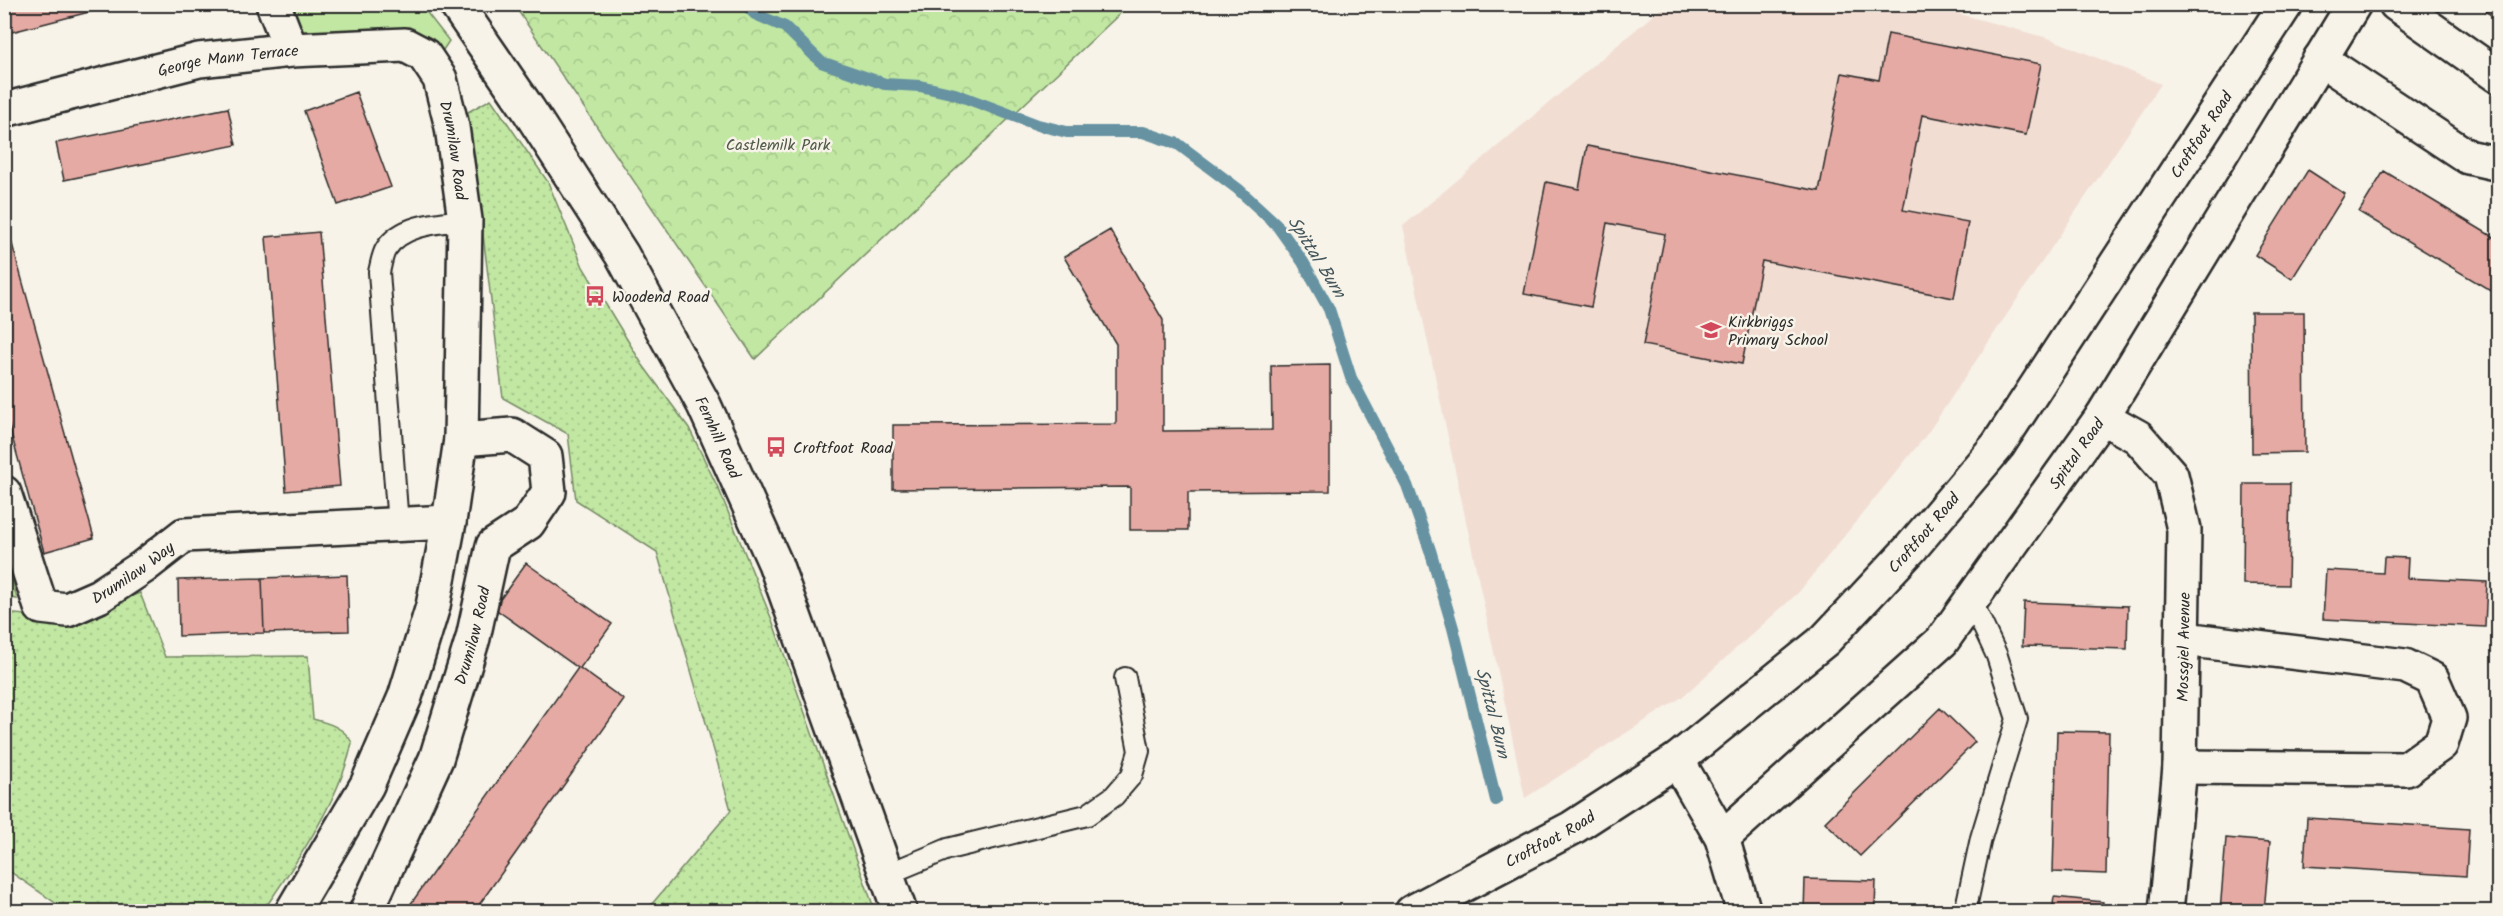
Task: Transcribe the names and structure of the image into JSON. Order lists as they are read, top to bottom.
{
  "streets": {
    "street": [
      "George Mann Terrace",
      "Croftfoot Road",
      "Drumilaw Road",
      "Fernhill Road",
      "Spittal Road",
      "Drumilaw Way",
      "Mossgiel Avenue"
    ]
  },
  "crossings": [
    ["George Mann Terrace", "Drumilaw Road"],
    ["Drumilaw Road", "Drumilaw Way"],
    ["Spittal Road", "Mossgiel Avenue"]
  ],
  "water": ["Spittal Burn"],
  "parks": ["Castlemilk Park"],
  "places": {
    "bus stop": ["Woodend Road", "Croftfoot Road"],
    "school or university": ["Kirkbriggs Primary School"]
  }
}
